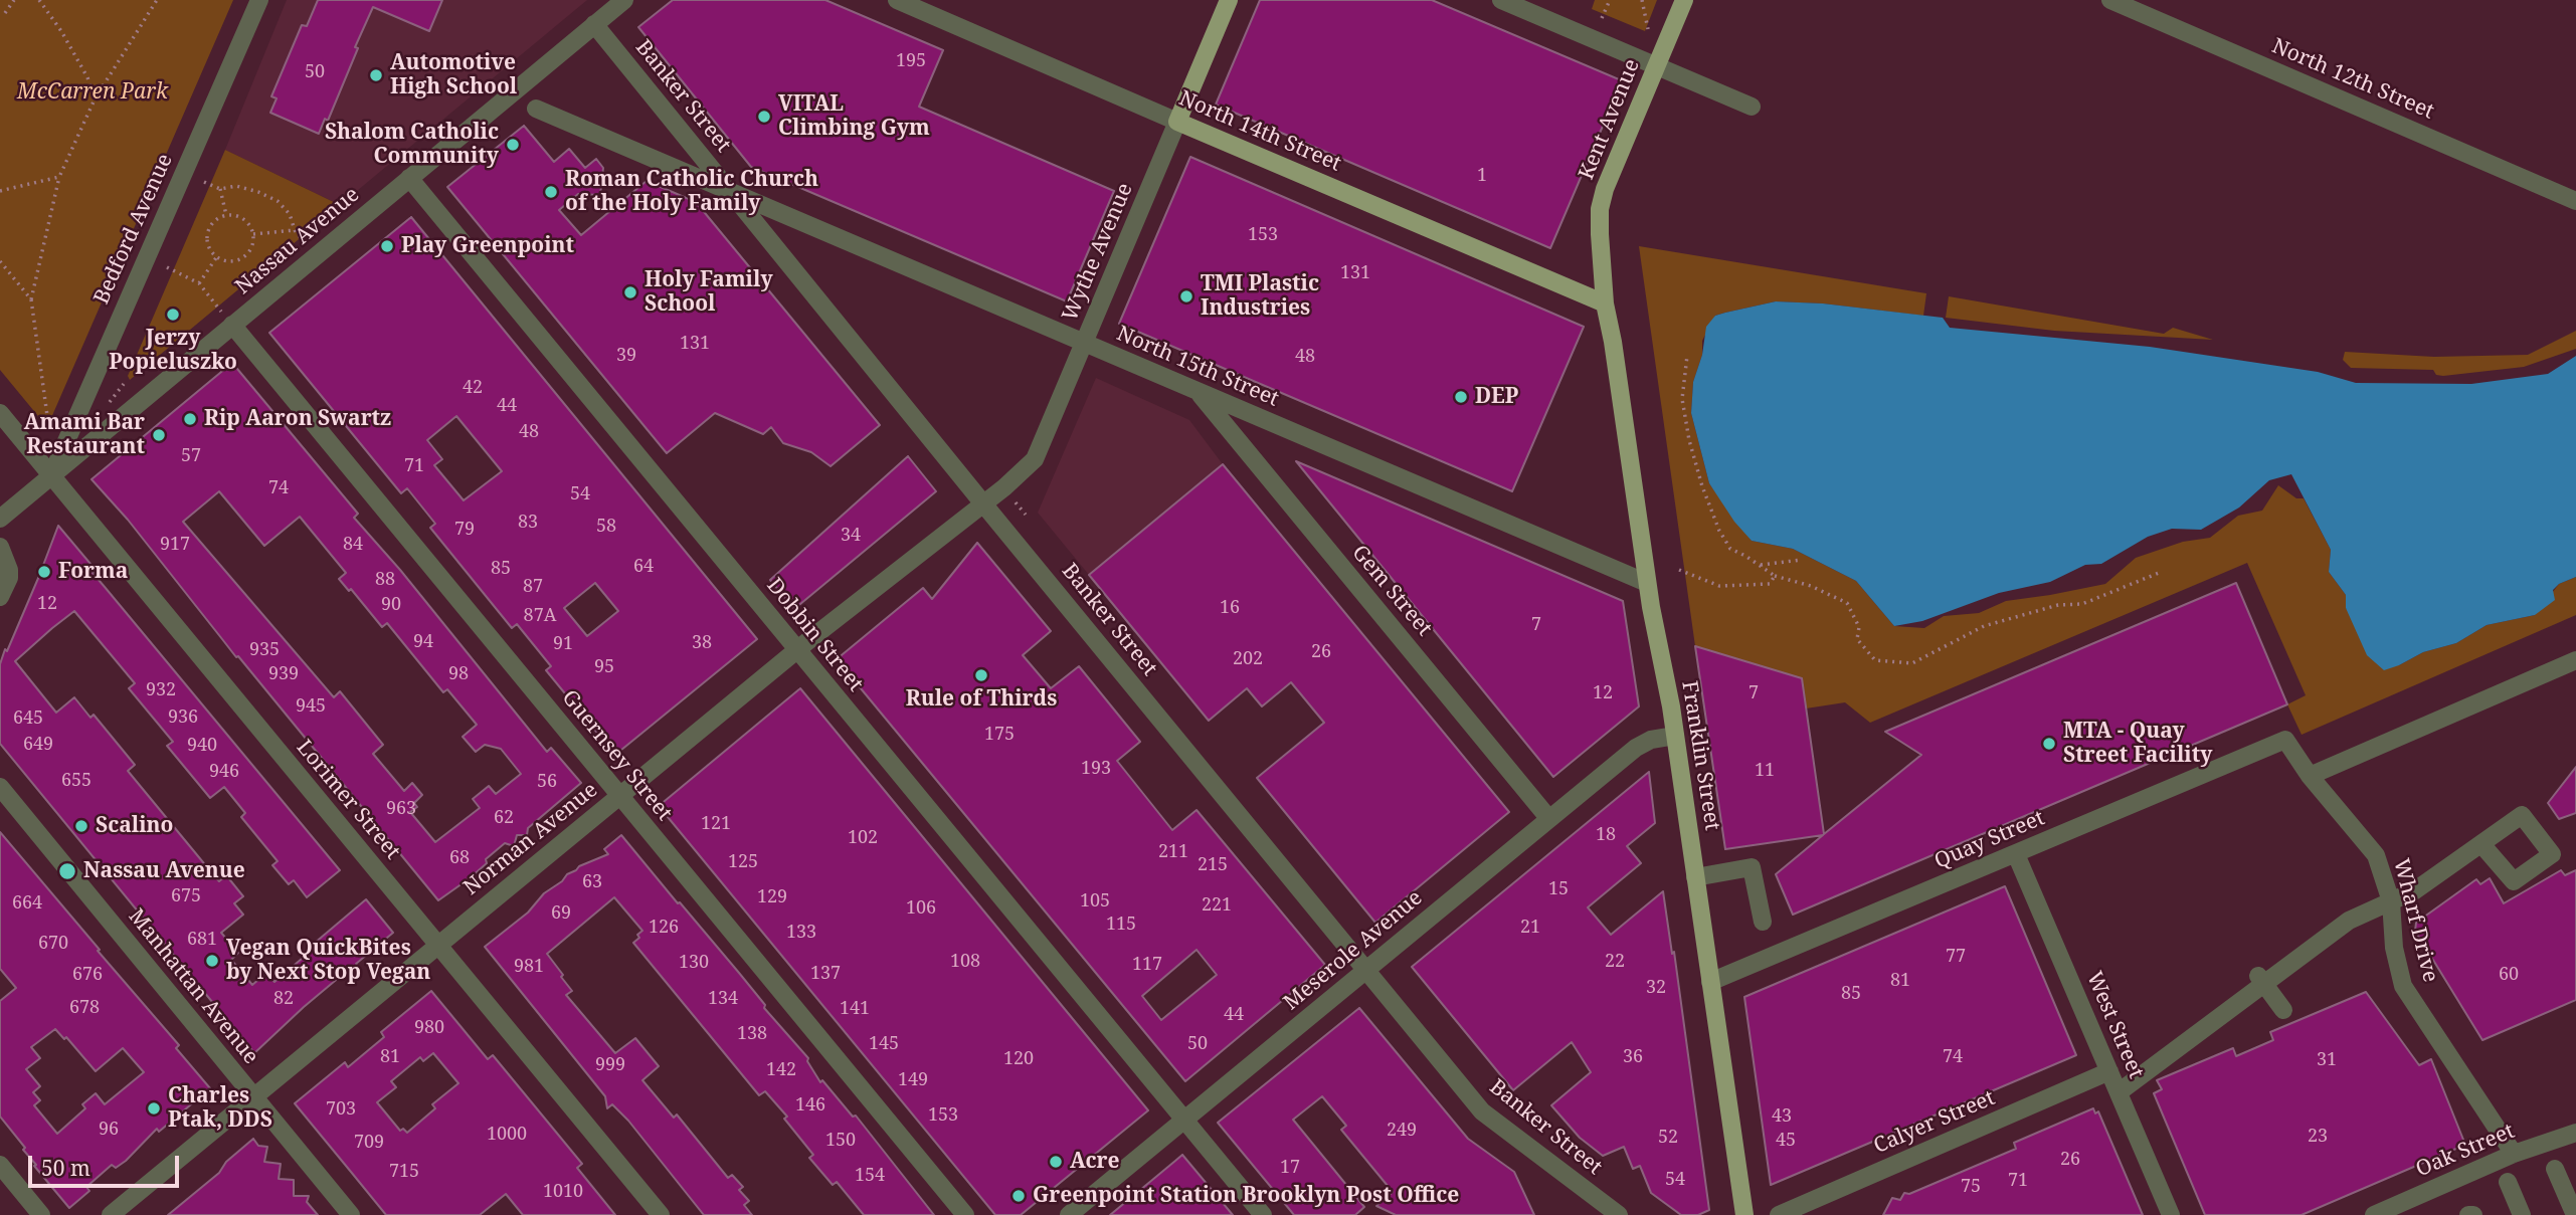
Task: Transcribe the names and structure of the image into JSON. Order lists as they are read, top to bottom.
{
  "streets": {
    "main road": [
      "Kent Avenue",
      "North 14th Street",
      "Wythe Avenue",
      "Franklin Street"
    ],
    "street": [
      "North 12th Street",
      "Banker Street",
      "Bedford Avenue",
      "Nassau Avenue",
      "North 15th Street",
      "Gem Street",
      "Dobbin Street",
      "Guernsey Street",
      "Lorimer Street",
      "Norman Avenue",
      "Quay Street",
      "Wharf Drive",
      "Meserole Avenue",
      "Manhattan Avenue",
      "West Street",
      "Calyer Street",
      "Oak Street"
    ]
  },
  "crossings": [
    ["Banker Street", "Nassau Avenue"],
    ["Banker Street", "Wythe Avenue"],
    ["Banker Street", "North 15th Street"],
    ["Banker Street", "Norman Avenue"],
    ["Banker Street", "Meserole Avenue"],
    ["Kent Avenue", "North 14th Street"],
    ["Kent Avenue", "Franklin Street"],
    ["North 14th Street", "Wythe Avenue"],
    ["North 14th Street", "Franklin Street"],
    ["Bedford Avenue", "Nassau Avenue"],
    ["Bedford Avenue", "Lorimer Street"],
    ["Nassau Avenue", "Dobbin Street"],
    ["Nassau Avenue", "Guernsey Street"],
    ["Nassau Avenue", "Lorimer Street"],
    ["Wythe Avenue", "North 15th Street"],
    ["Wythe Avenue", "Norman Avenue"],
    ["North 15th Street", "Gem Street"],
    ["North 15th Street", "Franklin Street"],
    ["Gem Street", "Meserole Avenue"],
    ["Dobbin Street", "Norman Avenue"],
    ["Dobbin Street", "Meserole Avenue"],
    ["Guernsey Street", "Norman Avenue"],
    ["Franklin Street", "Quay Street"],
    ["Franklin Street", "Meserole Avenue"],
    ["Lorimer Street", "Norman Avenue"],
    ["Norman Avenue", "Manhattan Avenue"],
    ["Quay Street", "Wharf Drive"],
    ["Quay Street", "West Street"],
    ["Wharf Drive", "Oak Street"],
    ["West Street", "Calyer Street"]
  ],
  "parks": ["McCarren Park"],
  "places": [
    "Automotive High School",
    "VITAL Climbing Gym",
    "Shalom Catholic Community",
    "Roman Catholic Church of the Holy Family",
    "Play Greenpoint",
    "Holy Family School",
    "TMI Plastic Industries",
    "Jerzy Popieluszko",
    "DEP",
    "Rip Aaron Swartz",
    "Amami Bar Restaurant",
    "Forma",
    "Rule of Thirds",
    "MTA - Quay Street Facility",
    "Scalino",
    "Nassau Avenue",
    "Vegan QuickBites by Next Stop Vegan",
    "Charles Ptak, DDS",
    "Acre",
    "Greenpoint Station Brooklyn Post Office"
  ],
  "house_numbers": [
    "195",
    "50",
    "1",
    "153",
    "131",
    "131",
    "39",
    "48",
    "42",
    "44",
    "48",
    "57",
    "71",
    "74",
    "54",
    "83",
    "58",
    "79",
    "34",
    "917",
    "84",
    "64",
    "85",
    "88",
    "87",
    "12",
    "90",
    "16",
    "87A",
    "7",
    "94",
    "38",
    "91",
    "935",
    "26",
    "202",
    "95",
    "939",
    "98",
    "932",
    "12",
    "7",
    "945",
    "936",
    "645",
    "175",
    "649",
    "940",
    "193",
    "11",
    "946",
    "655",
    "56",
    "963",
    "62",
    "121",
    "18",
    "102",
    "211",
    "68",
    "125",
    "215",
    "63",
    "15",
    "675",
    "129",
    "105",
    "664",
    "221",
    "106",
    "69",
    "115",
    "126",
    "21",
    "133",
    "681",
    "670",
    "77",
    "108",
    "22",
    "130",
    "117",
    "981",
    "137",
    "676",
    "60",
    "81",
    "32",
    "85",
    "82",
    "134",
    "678",
    "141",
    "44",
    "980",
    "138",
    "145",
    "50",
    "81",
    "36",
    "74",
    "120",
    "31",
    "999",
    "142",
    "149",
    "146",
    "703",
    "153",
    "43",
    "96",
    "249",
    "1000",
    "23",
    "52",
    "150",
    "45",
    "709",
    "26",
    "17",
    "715",
    "154",
    "54",
    "71",
    "75",
    "1010"
  ],
  "scale_bar": "50 m"
}
